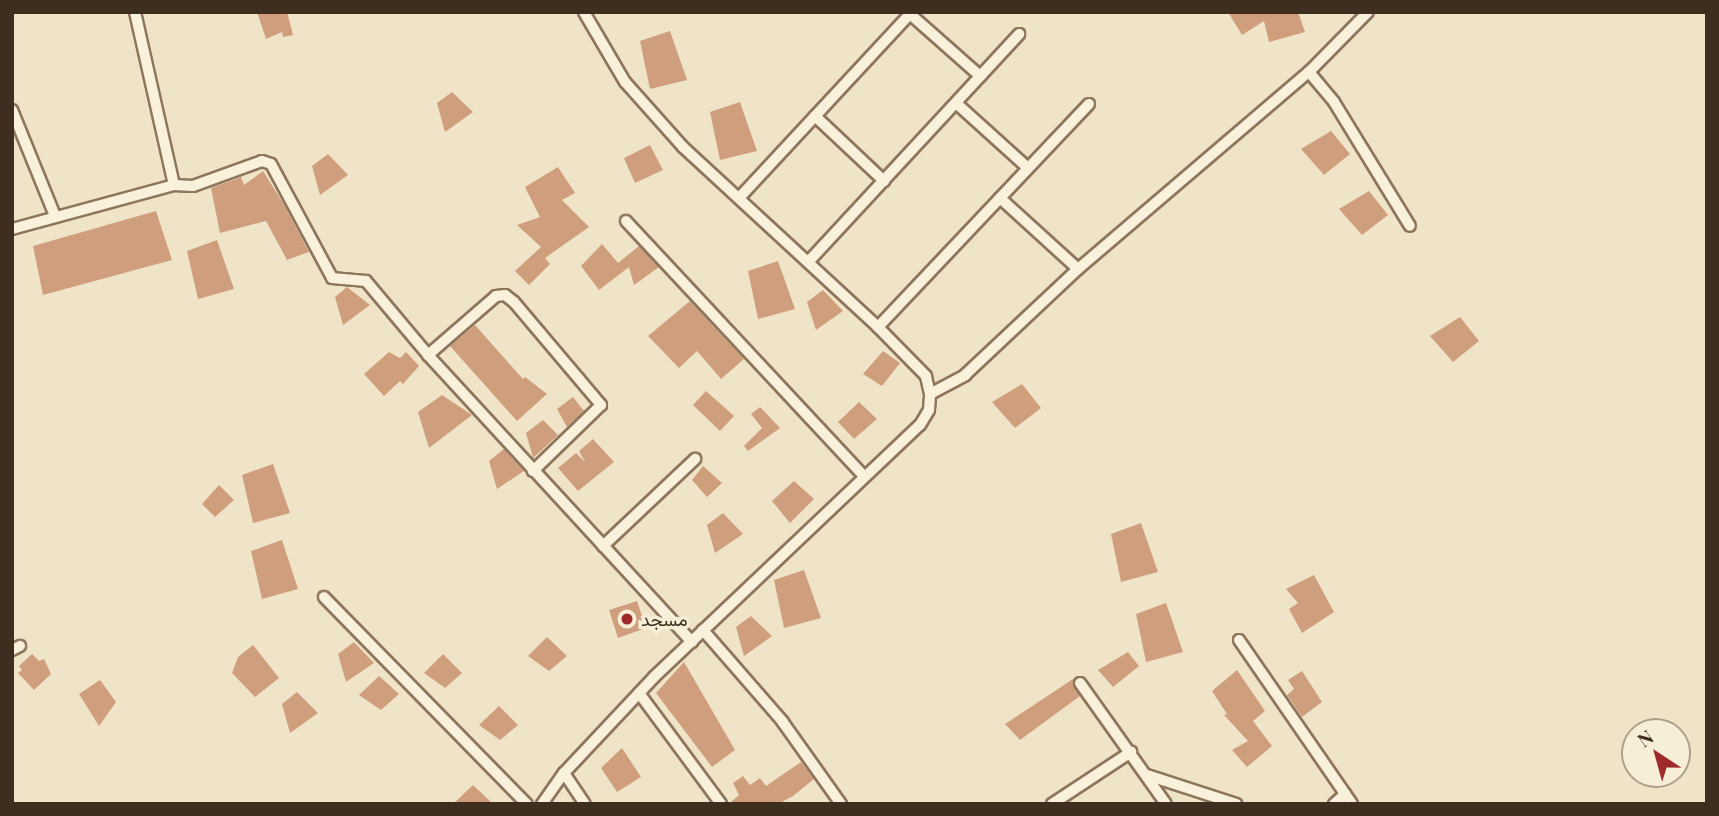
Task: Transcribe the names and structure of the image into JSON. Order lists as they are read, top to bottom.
{
  "places": ["مسجد"],
  "north": "top left"
}
